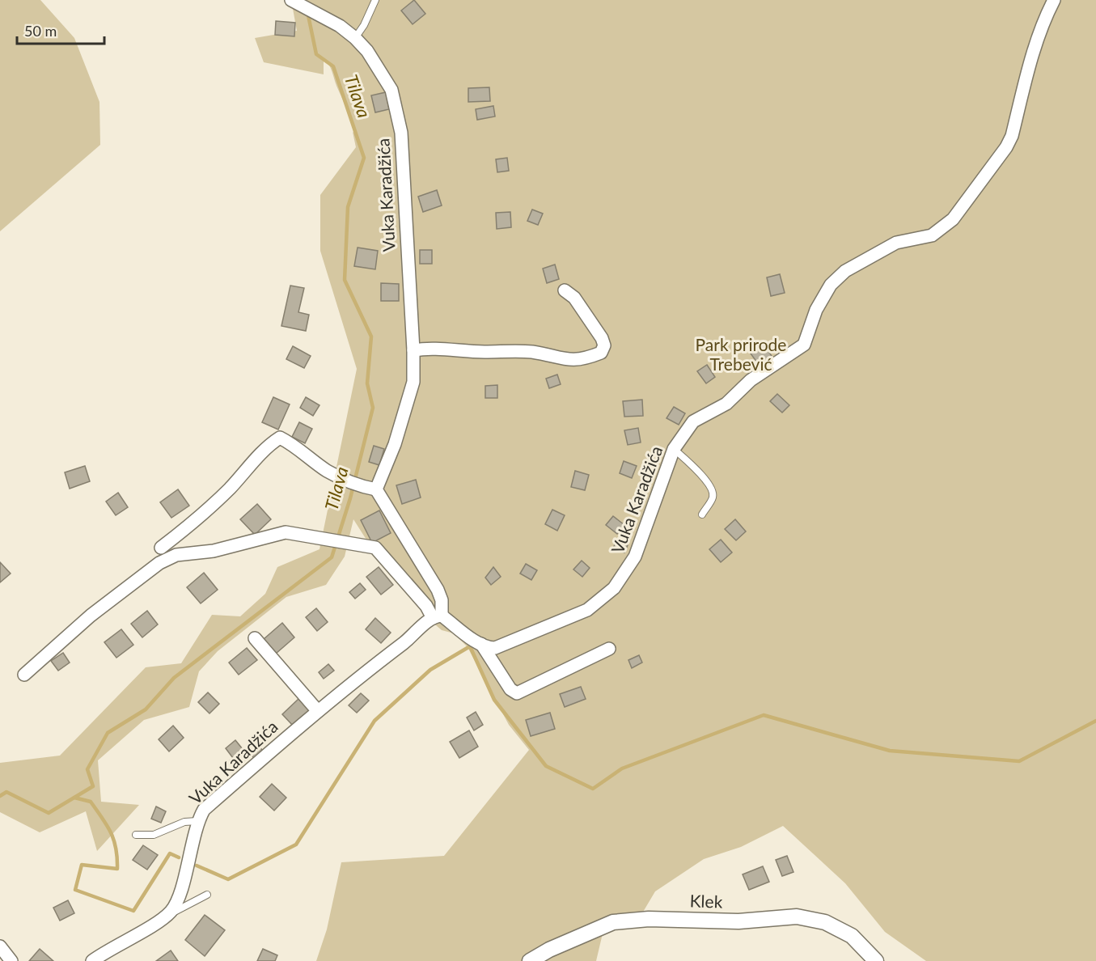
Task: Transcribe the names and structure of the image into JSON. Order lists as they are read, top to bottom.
{
  "streets": {
    "street": ["Vuka Karadžića", "Klek"]
  },
  "water": ["Tilava"],
  "parks": ["Park prirode Trebević"],
  "scale_bar": "50 m"
}
